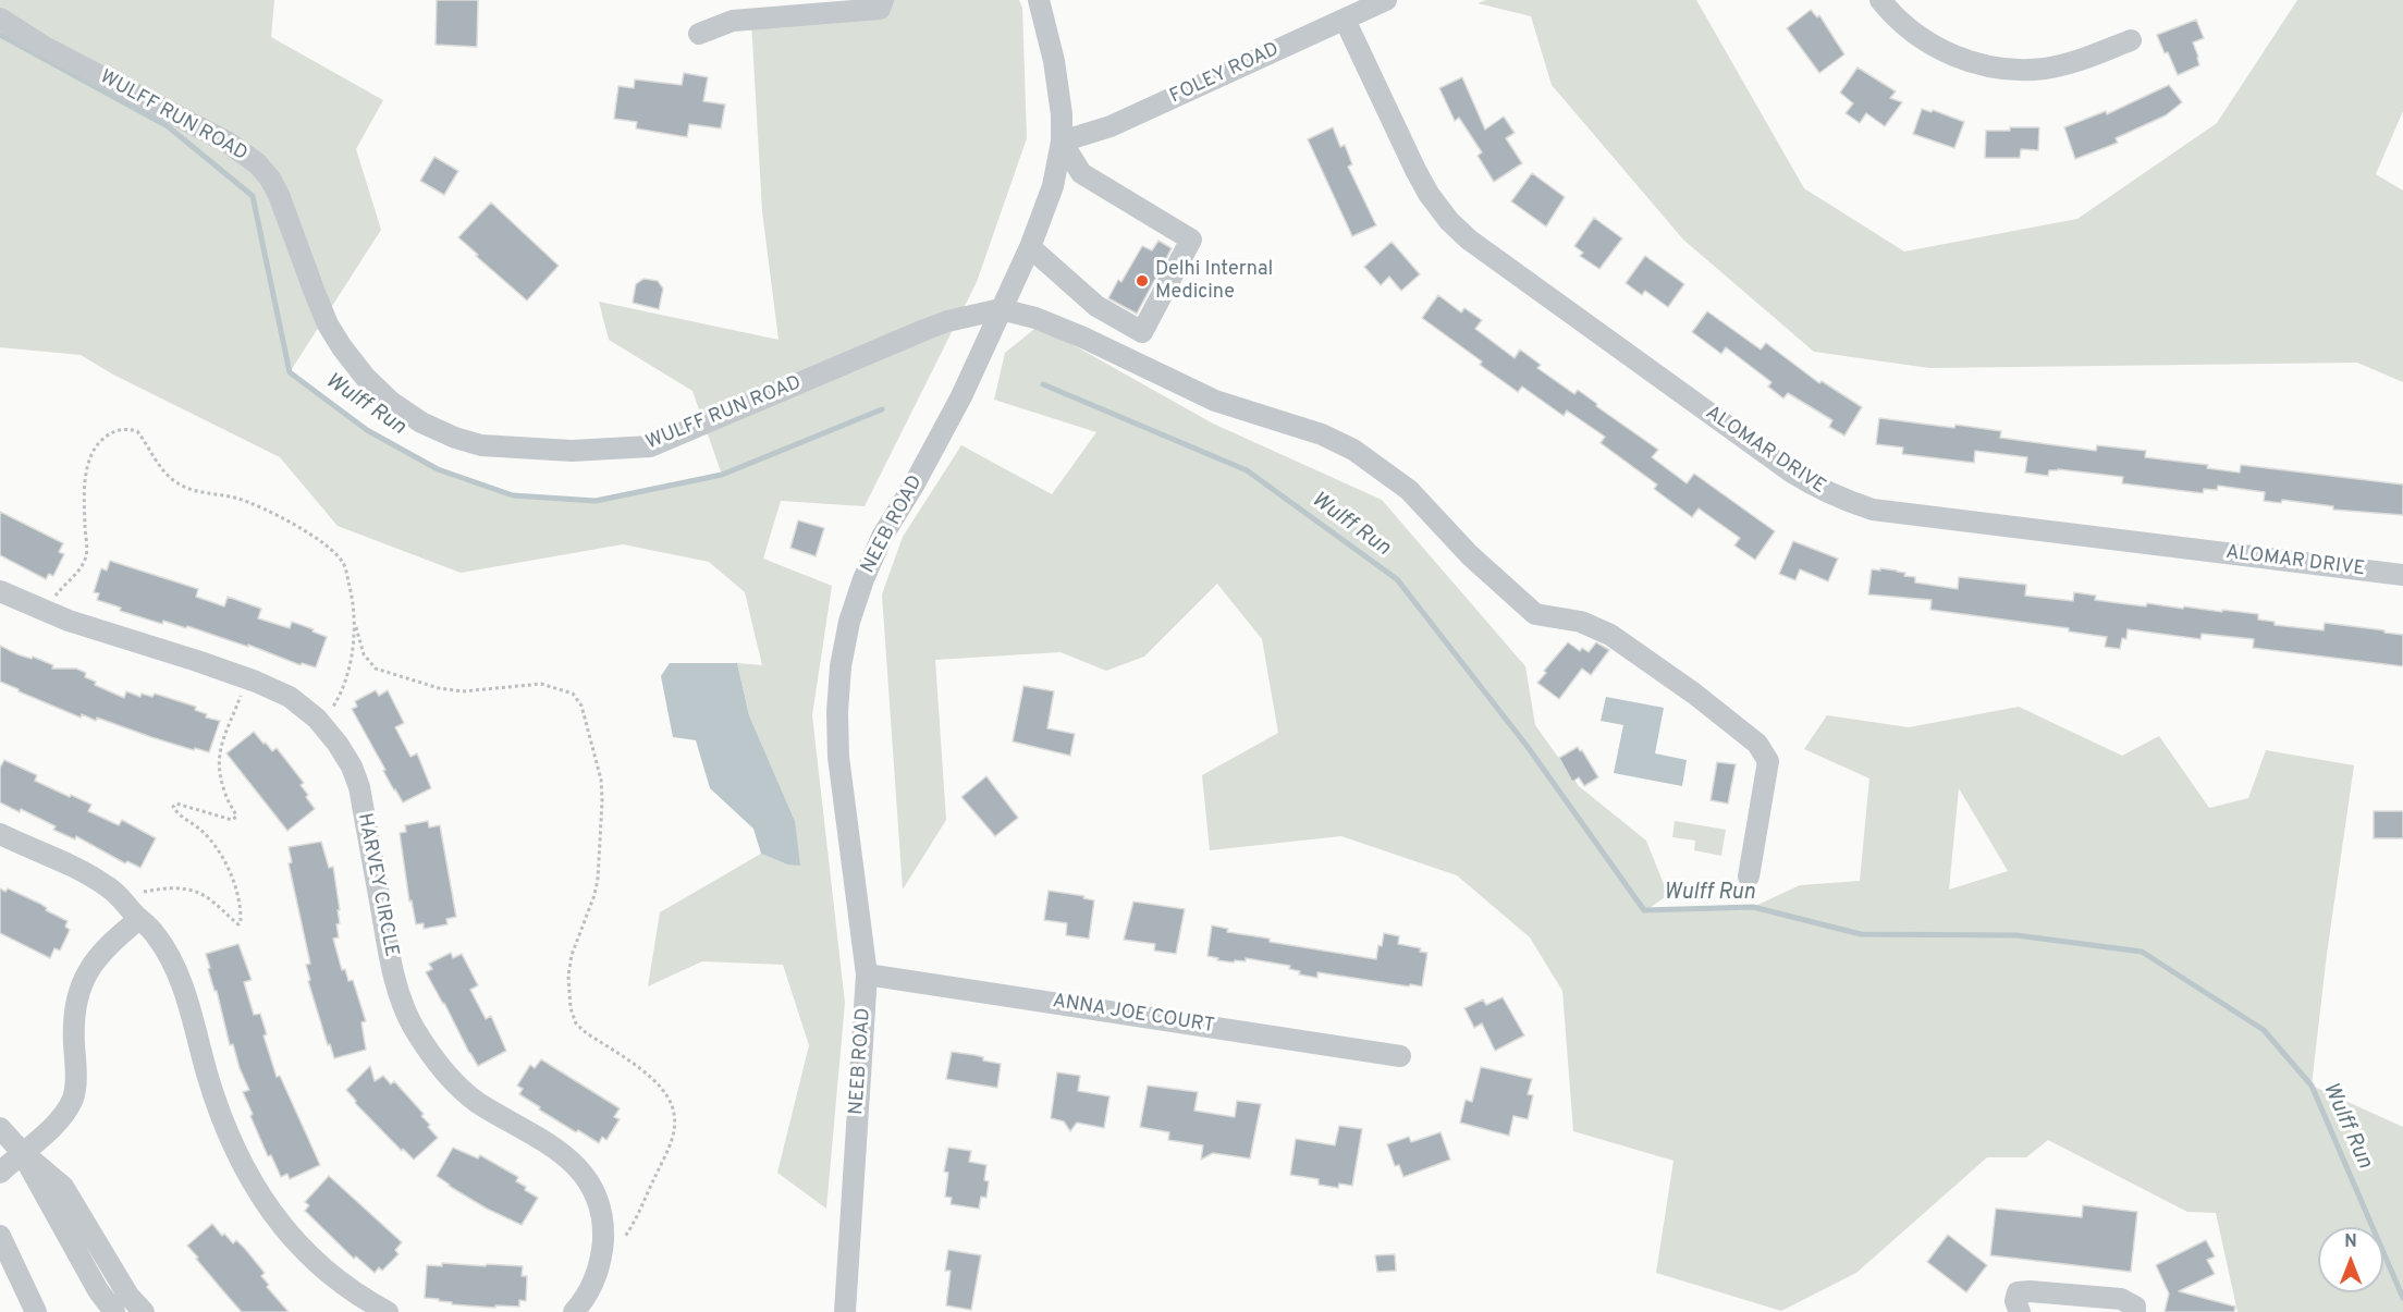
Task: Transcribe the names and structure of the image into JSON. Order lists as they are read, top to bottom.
{
  "streets": {
    "street": [
      "FOLEY ROAD",
      "WULFF RUN ROAD",
      "ALOMAR DRIVE",
      "NEEB ROAD",
      "HARVEY CIRCLE",
      "ANNA JOE COURT"
    ]
  },
  "crossings": [
    ["FOLEY ROAD", "ALOMAR DRIVE"],
    ["FOLEY ROAD", "NEEB ROAD"],
    ["WULFF RUN ROAD", "NEEB ROAD"],
    ["NEEB ROAD", "ANNA JOE COURT"]
  ],
  "water": ["Wulff Run"],
  "places": ["Delhi Internal Medicine"],
  "north": "top"
}
